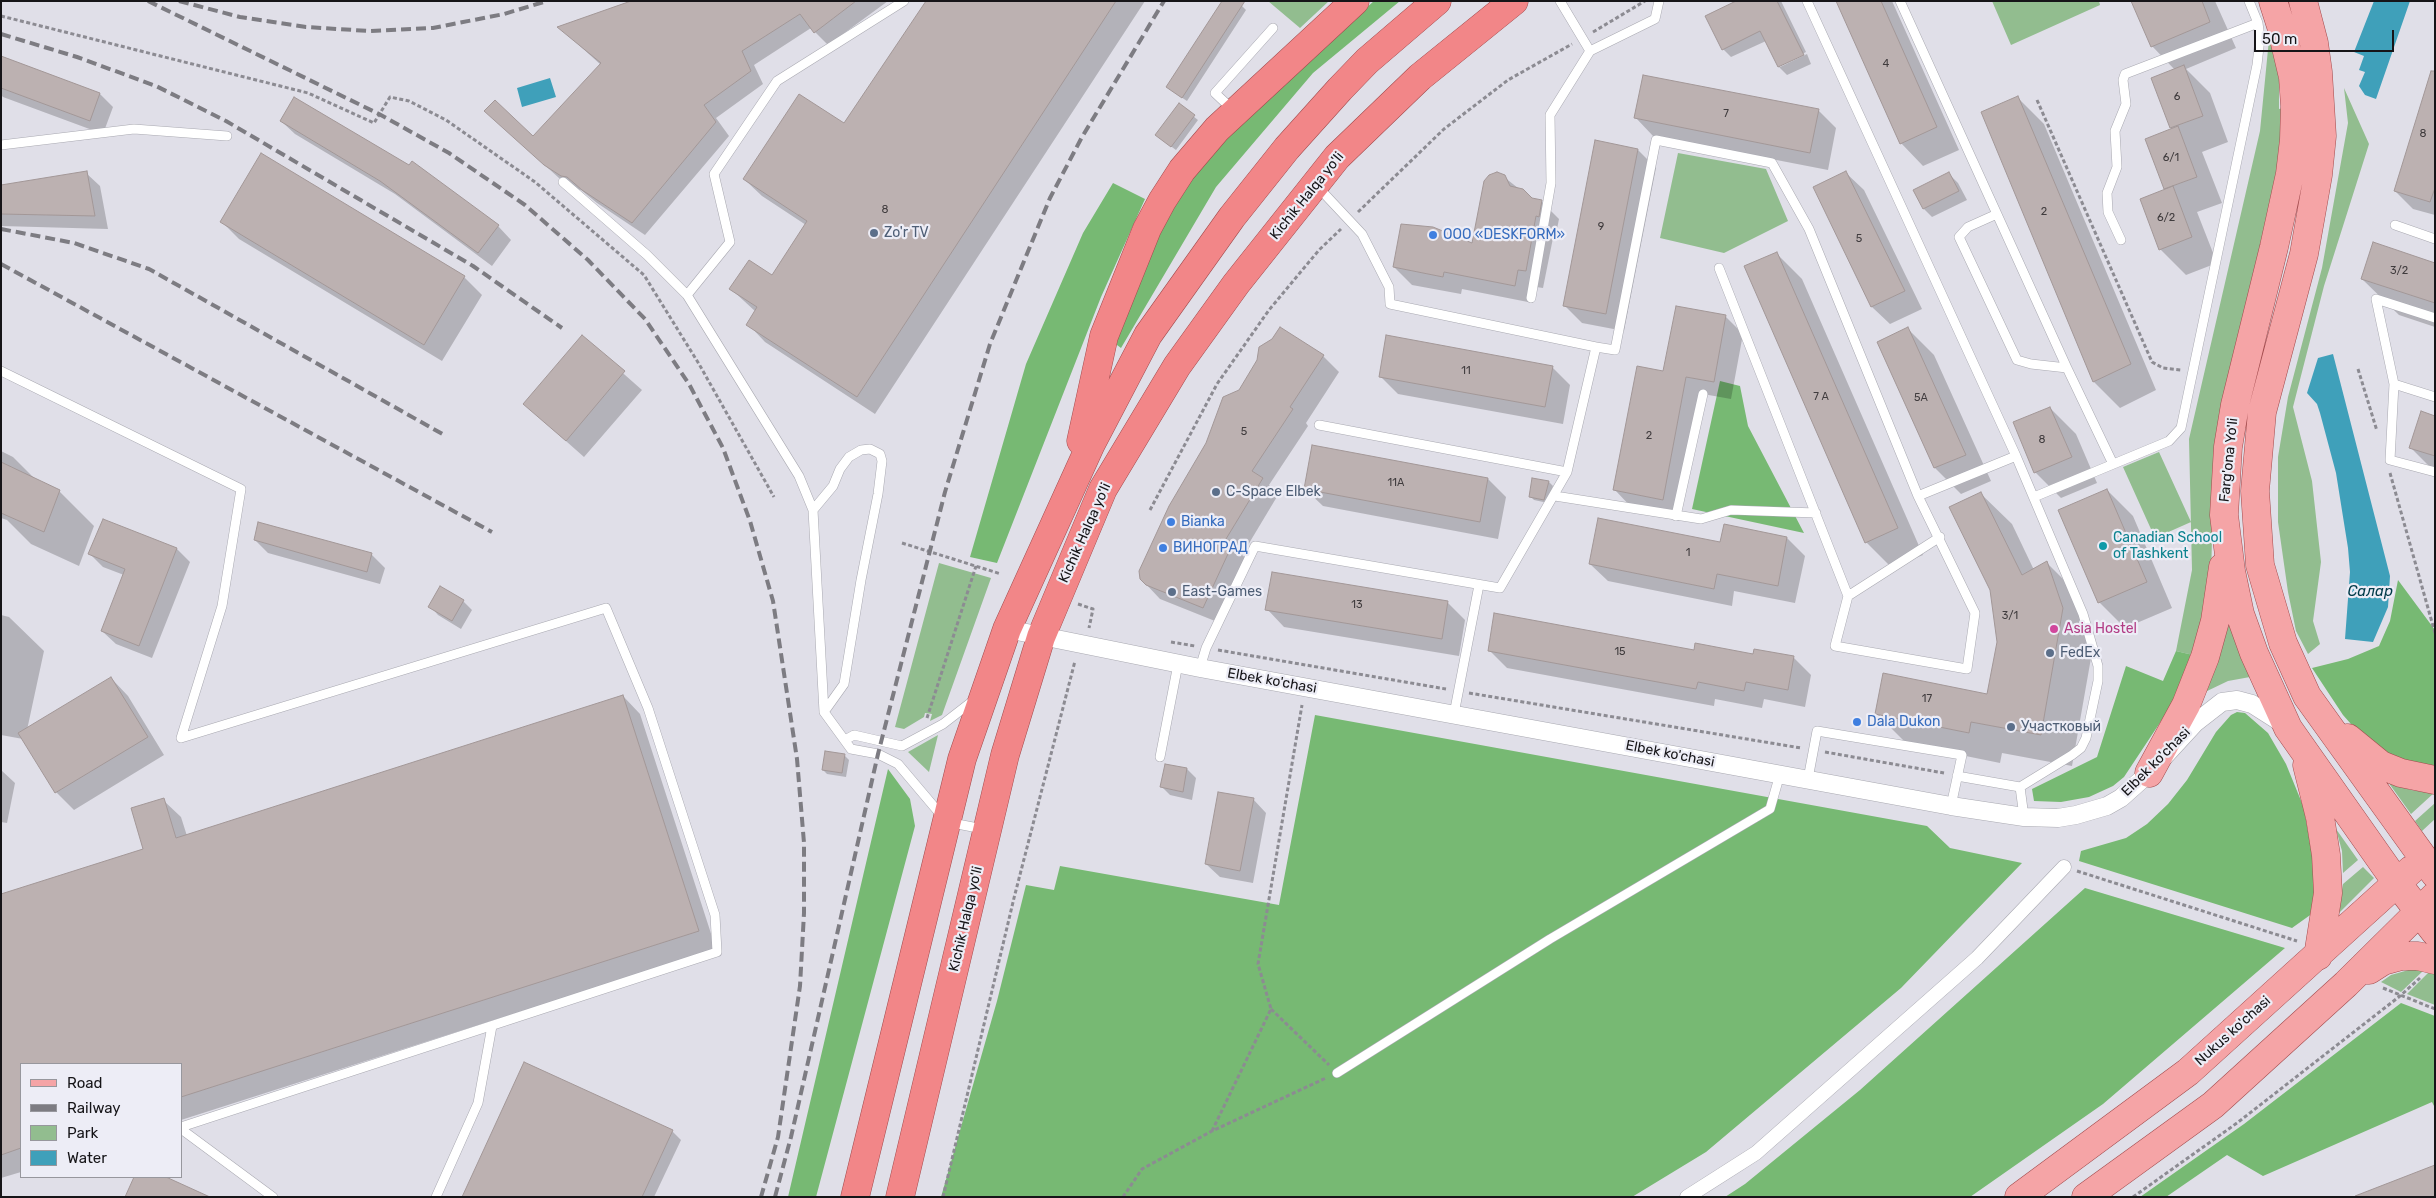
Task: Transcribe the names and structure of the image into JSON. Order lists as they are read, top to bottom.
{
  "streets": {
    "highway": ["Kichik Halqa yo'li"],
    "main road": ["Farg'ona Yo'li", "Nukus ko'chasi"],
    "street": ["Elbek ko'chasi"]
  },
  "crossings": [
    ["Kichik Halqa yo'li", "Elbek ko'chasi"],
    ["Farg'ona Yo'li", "Elbek ko'chasi"],
    ["Farg'ona Yo'li", "Nukus ko'chasi"]
  ],
  "water": ["Салар"],
  "places": [
    "Zo'r TV",
    "ООО «DESKFORM»",
    "C-Space Elbek",
    "Bianka",
    "Canadian School of Tashkent",
    "ВИНОГРАД",
    "East-Games",
    "Asia Hostel",
    "FedEx",
    "Dala Dukon",
    "Участковый"
  ],
  "house_numbers": [
    "4",
    "6",
    "7",
    "8",
    "6/1",
    "8",
    "2",
    "6/2",
    "9",
    "5",
    "3/2",
    "11",
    "7 А",
    "5A",
    "5",
    "2",
    "8",
    "11A",
    "1",
    "13",
    "3/1",
    "15",
    "17"
  ],
  "legend": [
    "Road",
    "Railway",
    "Park",
    "Water"
  ],
  "scale_bar": "50 m"
}
